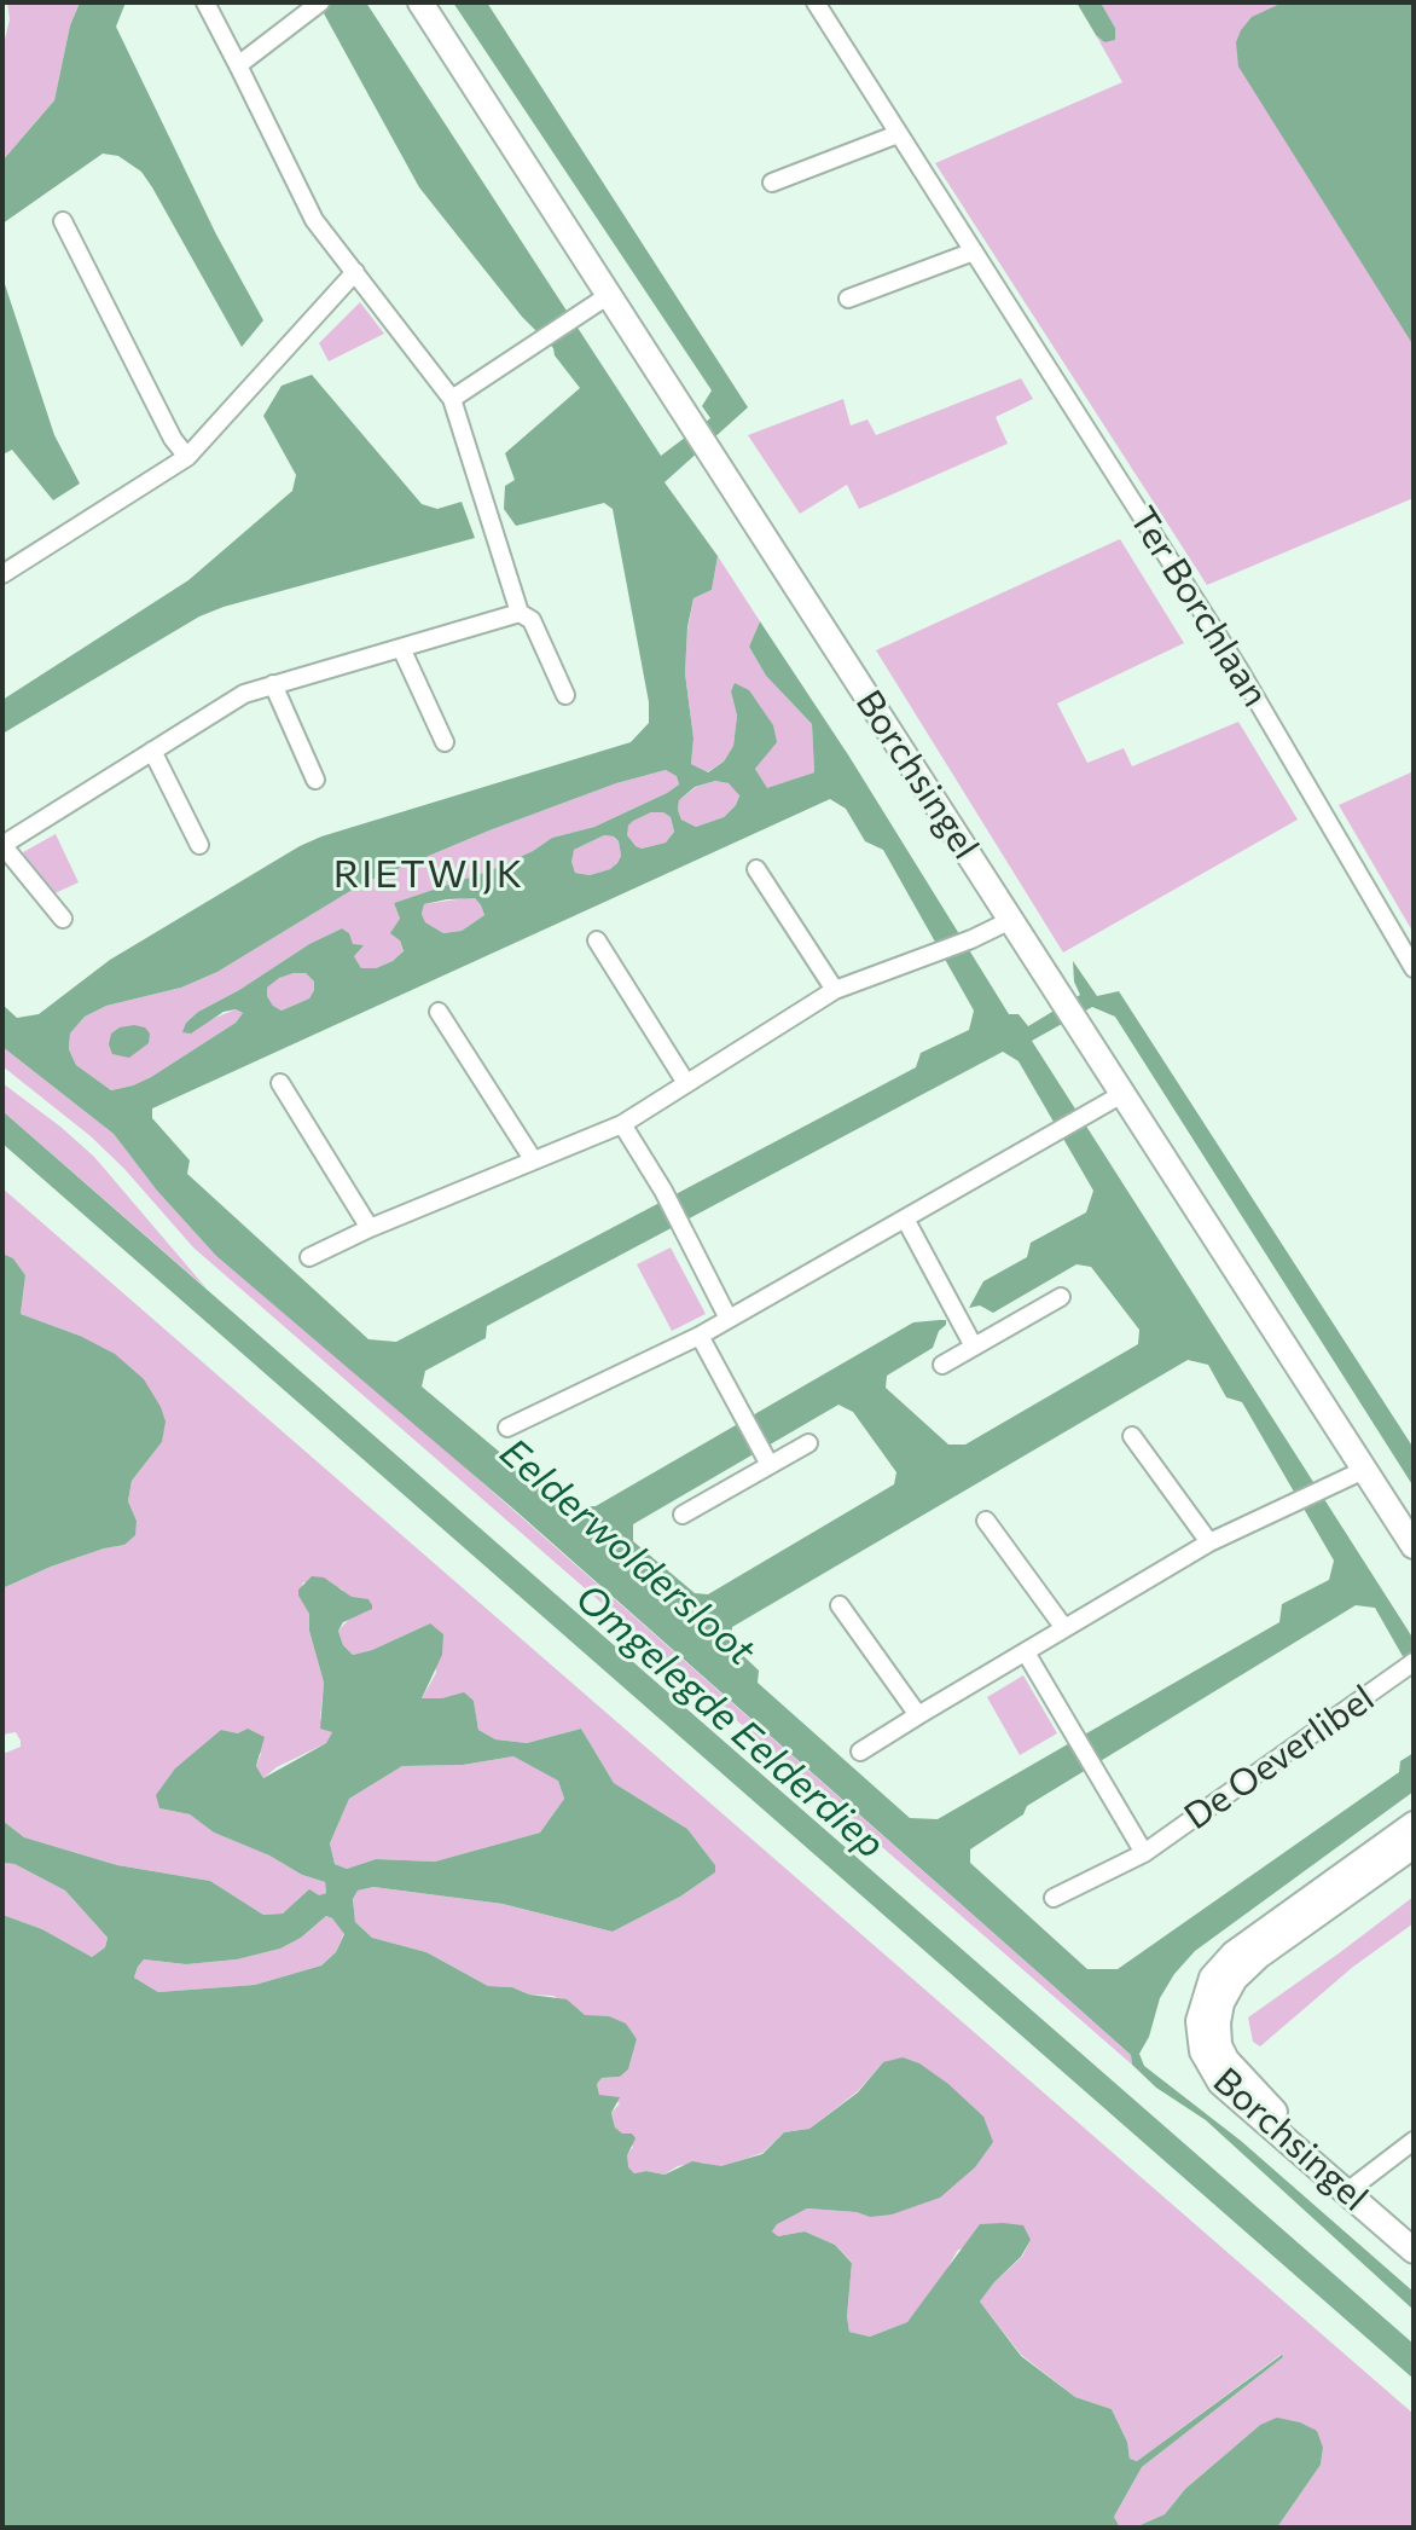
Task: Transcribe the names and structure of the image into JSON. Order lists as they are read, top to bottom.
{
  "streets": {
    "main road": ["Borchsingel"],
    "street": ["Ter Borchlaan", "De Oeverlibel"]
  },
  "districts": ["RIETWIJK"],
  "water": ["Eelderwoldersloot", "Omgelegde Eelderdiep"]
}
